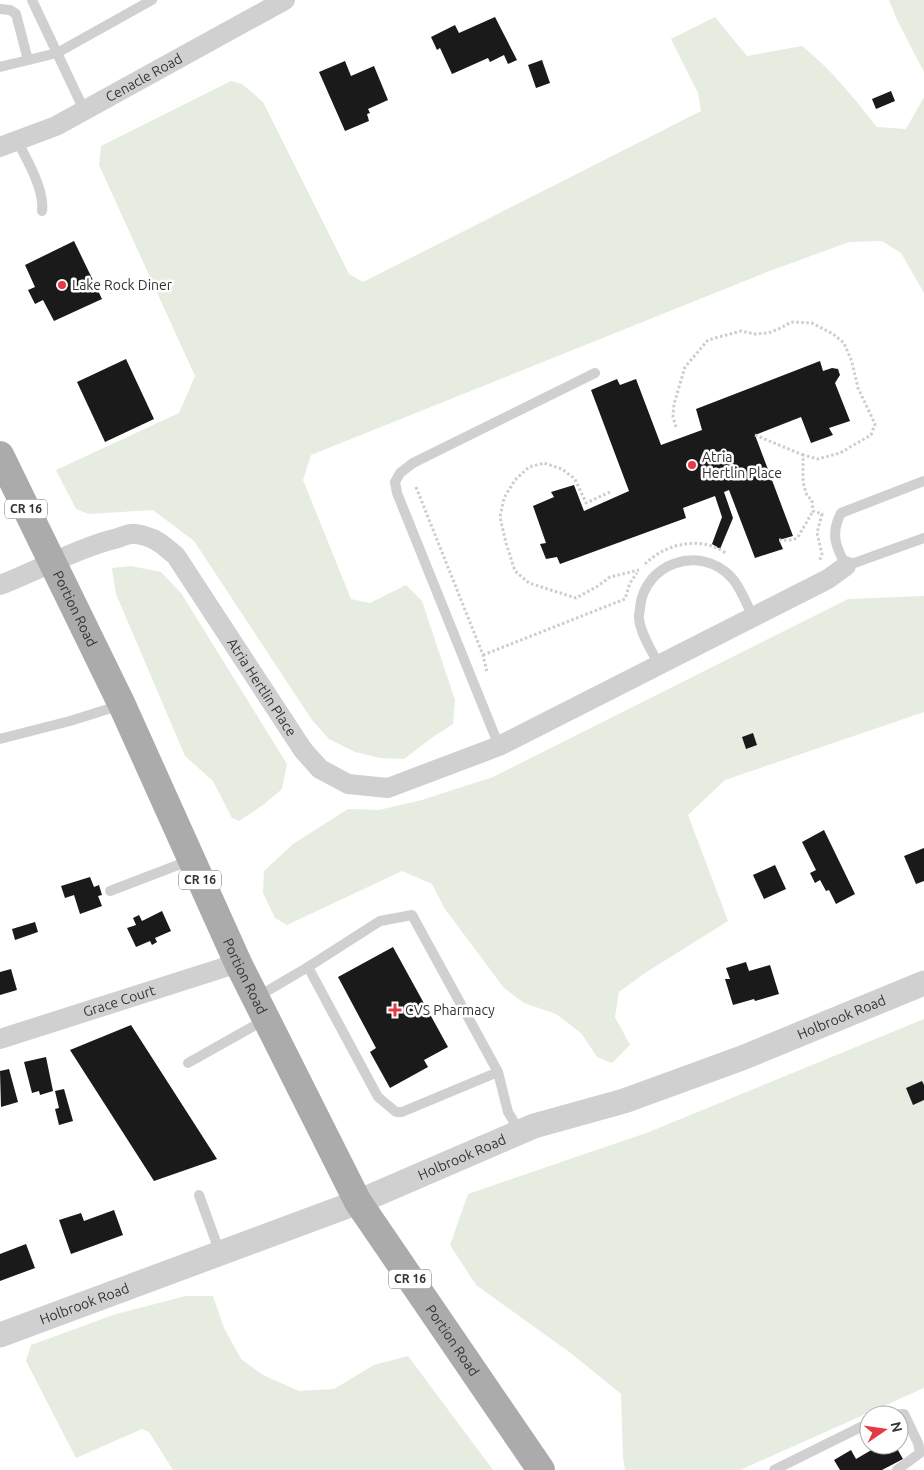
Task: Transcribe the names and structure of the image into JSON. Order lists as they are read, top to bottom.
{
  "streets": {
    "main road": ["CR 16", "Portion Road"],
    "street": [
      "Cenacle Road",
      "Atria Hertlin Place",
      "Grace Court",
      "Holbrook Road"
    ]
  },
  "crossings": [
    ["Portion Road", "Atria Hertlin Place"],
    ["Portion Road", "Grace Court"],
    ["Portion Road", "Holbrook Road"]
  ],
  "places": {
    "other": ["Lake Rock Diner", "Atria Hertlin Place"],
    "health": ["CVS Pharmacy"]
  },
  "north": "right"
}
